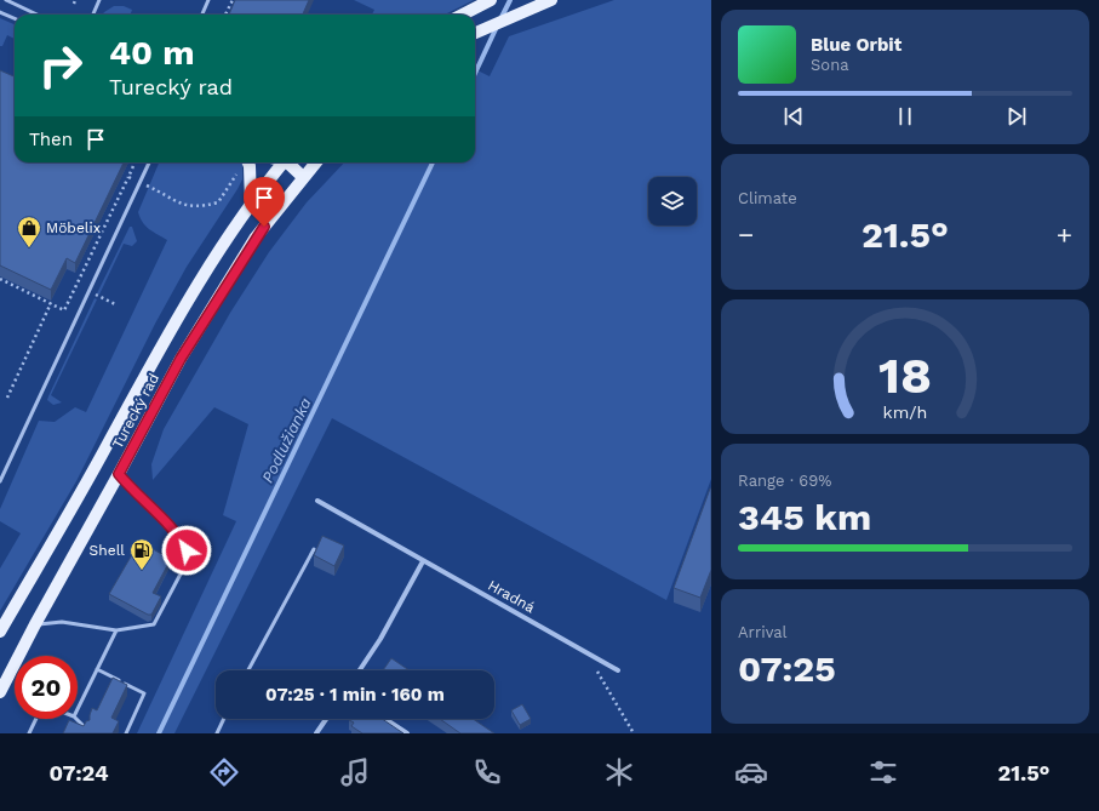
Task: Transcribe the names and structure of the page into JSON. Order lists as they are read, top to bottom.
{
  "streets": {
    "main road": ["Turecký rad"],
    "street": ["Hradná"]
  },
  "water": ["Podlužianka"],
  "places": {
    "shop": ["Möbelix"],
    "fuel station": ["Shell"]
  },
  "page": {
    "turn": ["40 m", "Turecký rad"],
    "song": ["Blue Orbit", "Sona"],
    "then": "Then",
    "tile": [
      "Climate",
      ["Range · 69%", "345 km"],
      ["Arrival", "07:25"]
    ],
    "heat": ["−", "21.5°", "+"],
    "limit": "20",
    "trip": "07:25 · 1 min · 160 m",
    "tabs": ["07:24", "21.5°"],
    "gauge": ["18", "km/h"]
  }
}
